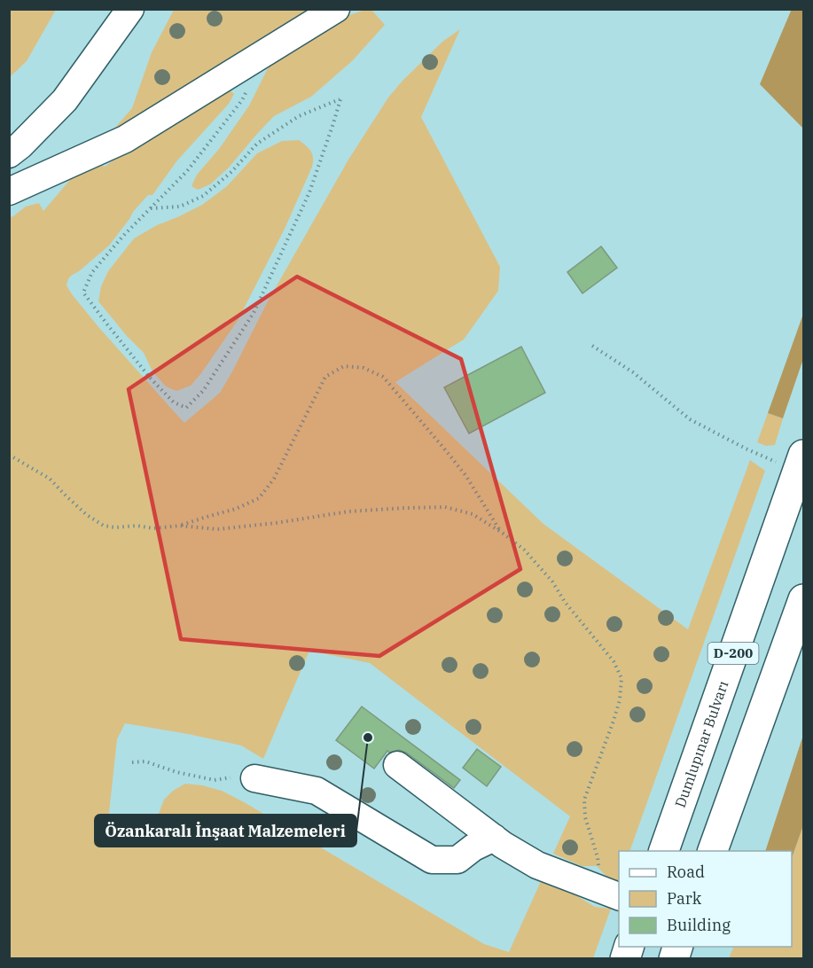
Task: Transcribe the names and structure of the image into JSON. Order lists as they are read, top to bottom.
{
  "streets": {
    "highway": ["D-200", "Dumlupınar Bulvarı"]
  },
  "places": ["Özankaralı İnşaat Malzemeleri"],
  "legend": ["Road", "Park", "Building"]
}
